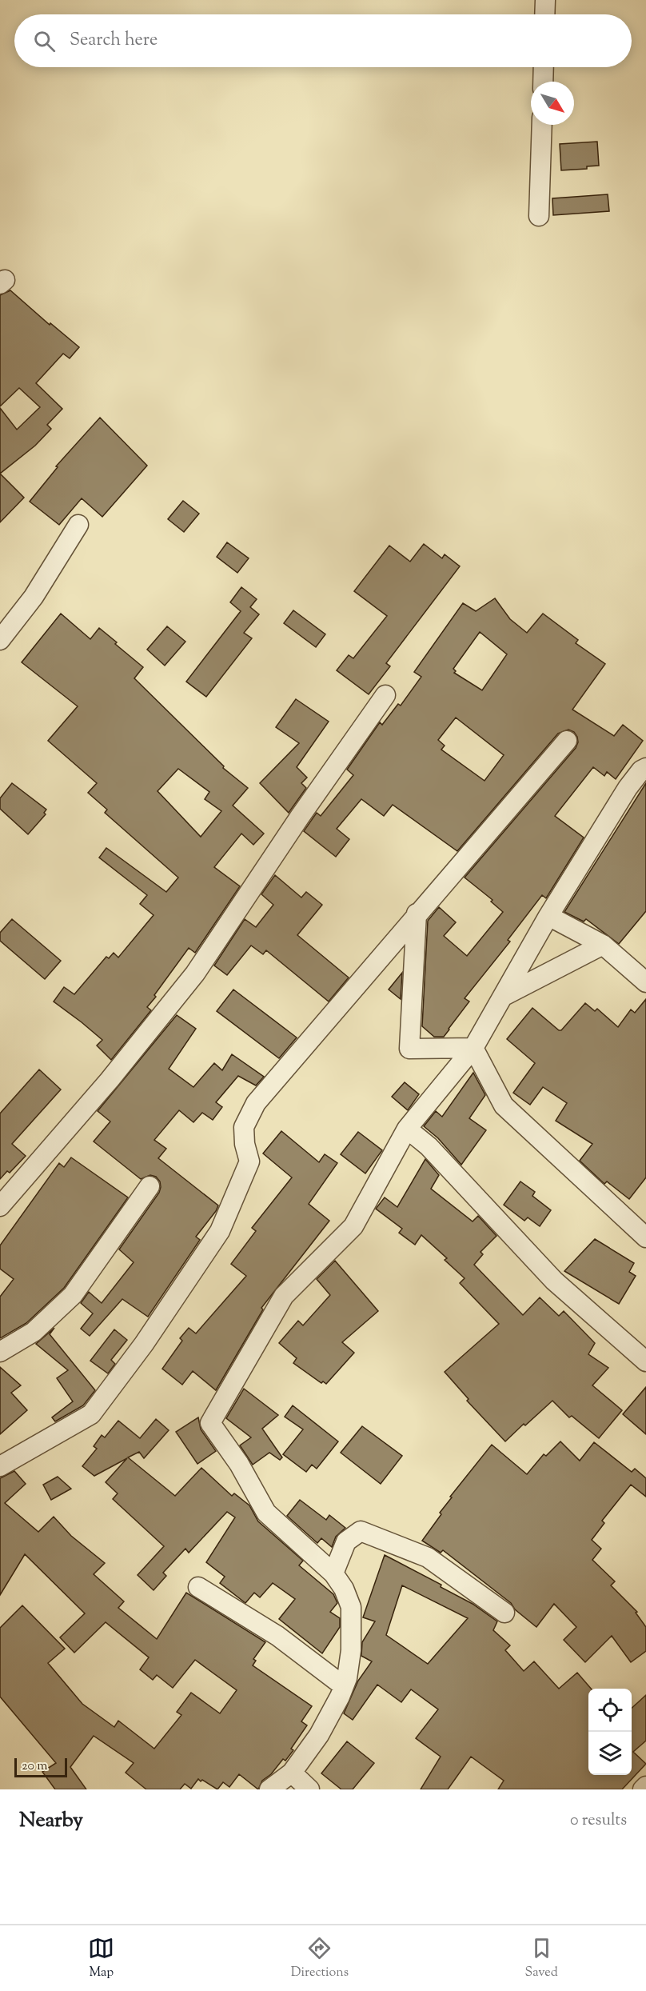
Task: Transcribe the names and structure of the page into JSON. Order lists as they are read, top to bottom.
{
  "scale_bar": "20 m",
  "north": "bottom right",
  "page": {
    "search": "Search here",
    "scale": "20 m",
    "heading": ["Nearby", "0 results"],
    "nav": ["Map", "Directions", "Saved"]
  }
}
